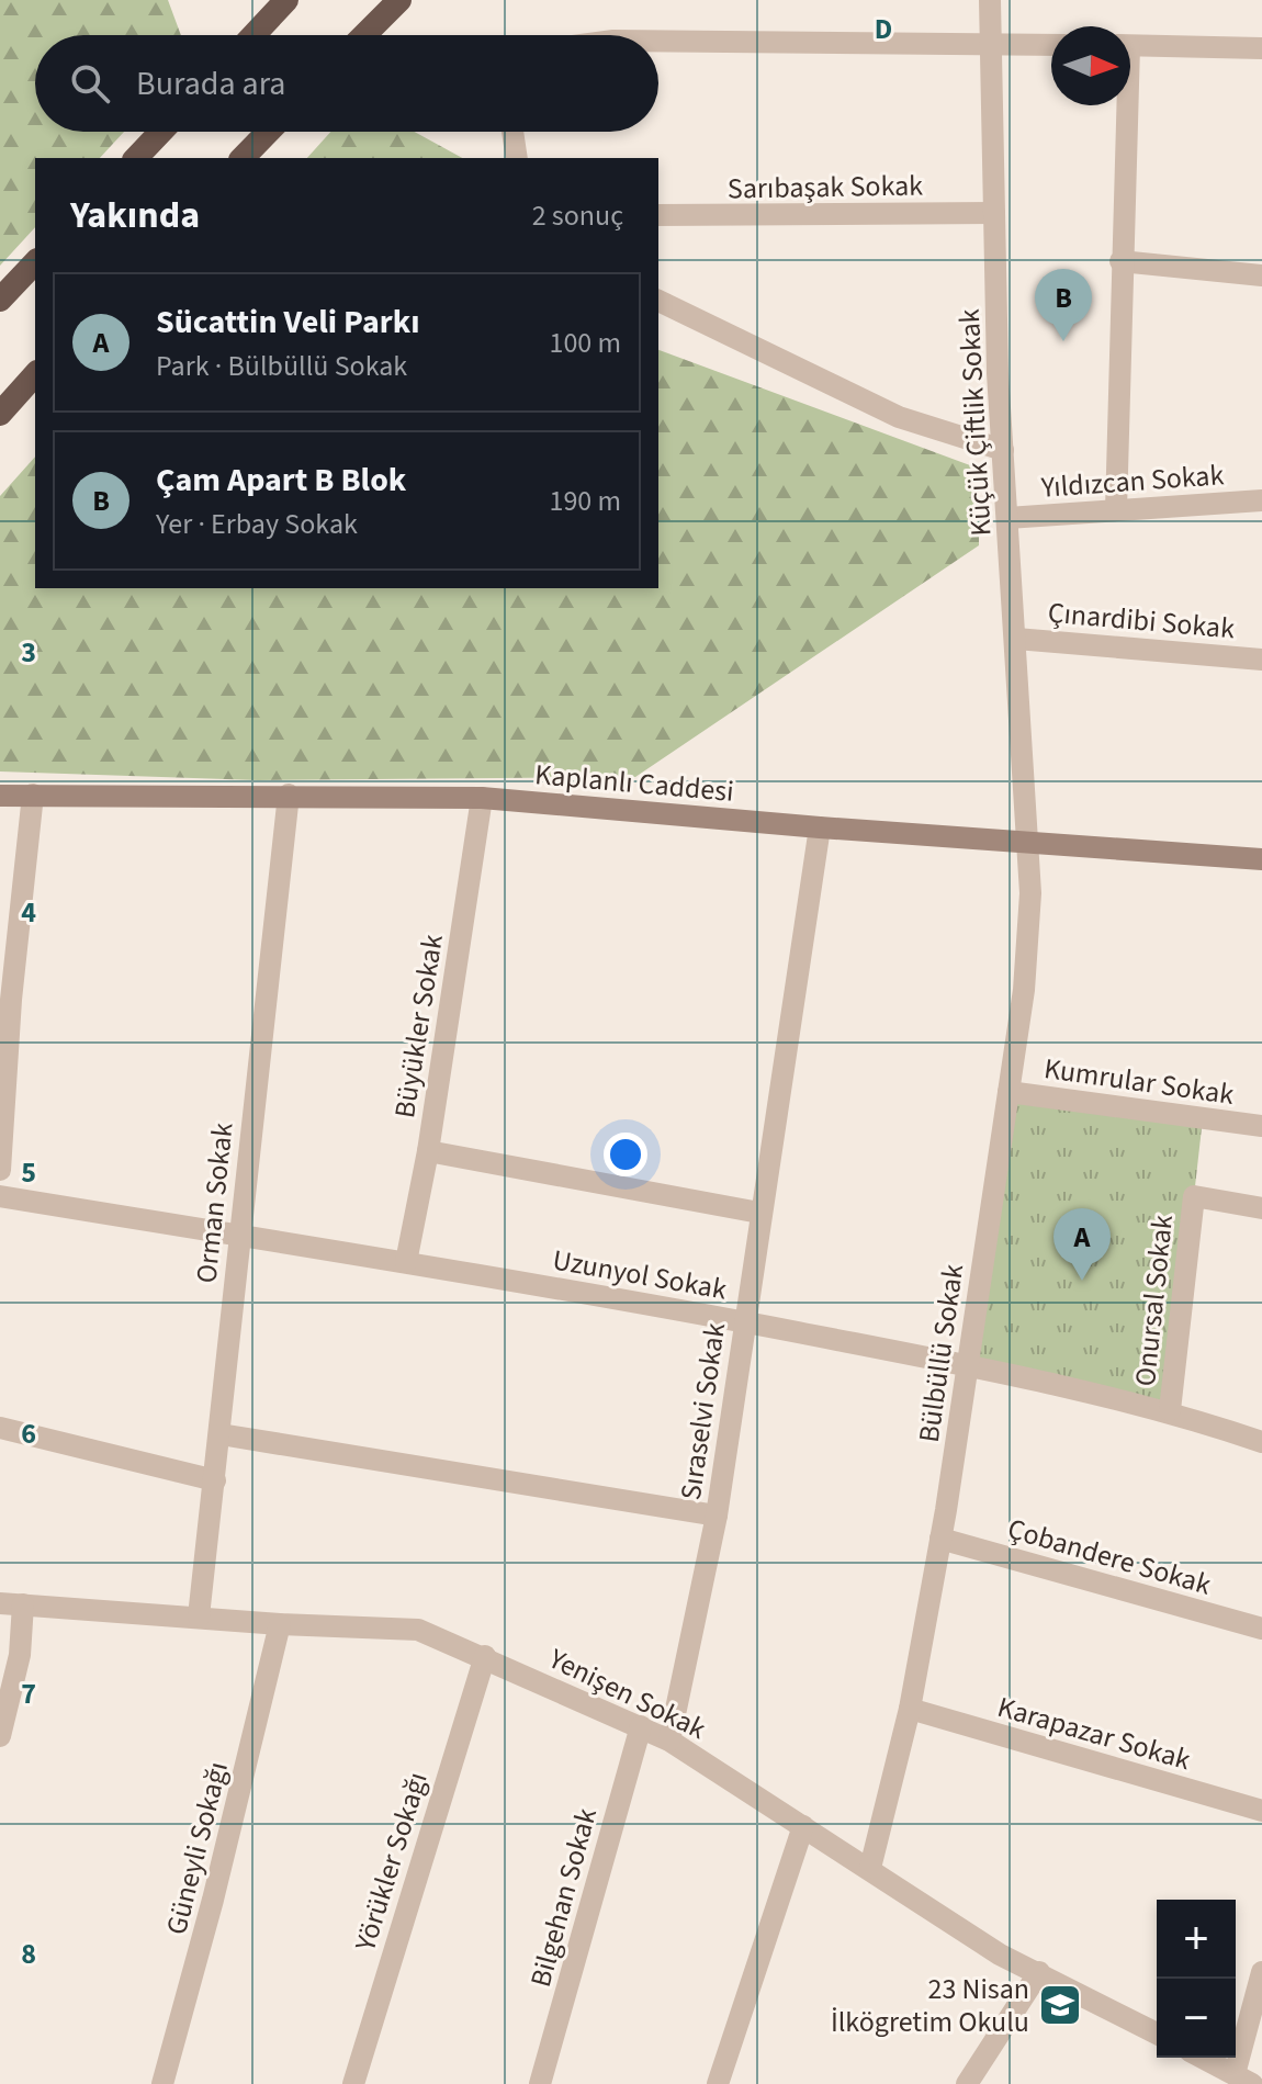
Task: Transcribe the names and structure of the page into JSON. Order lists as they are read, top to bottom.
{
  "streets": {
    "main road": ["Kaplanlı Caddesi"],
    "street": [
      "Sarıbaşak Sokak",
      "Küçük Çiftlik Sokak",
      "Yıldızcan Sokak",
      "Çınardibi Sokak",
      "Büyükler Sokak",
      "Kumrular Sokak",
      "Orman Sokak",
      "Uzunyol Sokak",
      "Onursal Sokak",
      "Bülbüllü Sokak",
      "Sıraselvi Sokak",
      "Çobandere Sokak",
      "Yenişen Sokak",
      "Karapazar Sokak",
      "Güneyli Sokağı",
      "Yörükler Sokağı",
      "Bilgehan Sokak"
    ]
  },
  "crossings": [
    ["Sarıbaşak Sokak", "Küçük Çiftlik Sokak"],
    ["Küçük Çiftlik Sokak", "Yıldızcan Sokak"],
    ["Küçük Çiftlik Sokak", "Çınardibi Sokak"],
    ["Küçük Çiftlik Sokak", "Kaplanlı Caddesi"],
    ["Küçük Çiftlik Sokak", "Bülbüllü Sokak"],
    ["Kaplanlı Caddesi", "Büyükler Sokak"],
    ["Kaplanlı Caddesi", "Orman Sokak"],
    ["Kaplanlı Caddesi", "Bülbüllü Sokak"],
    ["Kaplanlı Caddesi", "Sıraselvi Sokak"],
    ["Büyükler Sokak", "Uzunyol Sokak"],
    ["Kumrular Sokak", "Bülbüllü Sokak"],
    ["Orman Sokak", "Uzunyol Sokak"],
    ["Orman Sokak", "Yenişen Sokak"],
    ["Uzunyol Sokak", "Onursal Sokak"],
    ["Uzunyol Sokak", "Bülbüllü Sokak"],
    ["Uzunyol Sokak", "Sıraselvi Sokak"],
    ["Bülbüllü Sokak", "Çobandere Sokak"],
    ["Bülbüllü Sokak", "Yenişen Sokak"],
    ["Bülbüllü Sokak", "Karapazar Sokak"],
    ["Sıraselvi Sokak", "Yenişen Sokak"],
    ["Yenişen Sokak", "Güneyli Sokağı"],
    ["Yenişen Sokak", "Yörükler Sokağı"],
    ["Yenişen Sokak", "Bilgehan Sokak"]
  ],
  "places": {
    "school or university": ["23 Nisan İlkögretim Okulu"]
  },
  "north": "right",
  "page": {
    "search": "Burada ara",
    "heading": ["Yakında", "2 sonuç"],
    "pins": ["B", "A"],
    "list": [
      {
        "mark": "A",
        "name": "Sücattin Veli Parkı",
        "note": "Park · Bülbüllü Sokak",
        "value": "100 m"
      },
      {
        "mark": "B",
        "name": "Çam Apart B Blok",
        "note": "Yer · Erbay Sokak",
        "value": "190 m"
      }
    ],
    "map_buttons": ["+", "−"]
  },
  "grid": {
    "columns": ["D"],
    "rows": [
      "3",
      "4",
      "5",
      "6",
      "7",
      "8"
    ]
  }
}
